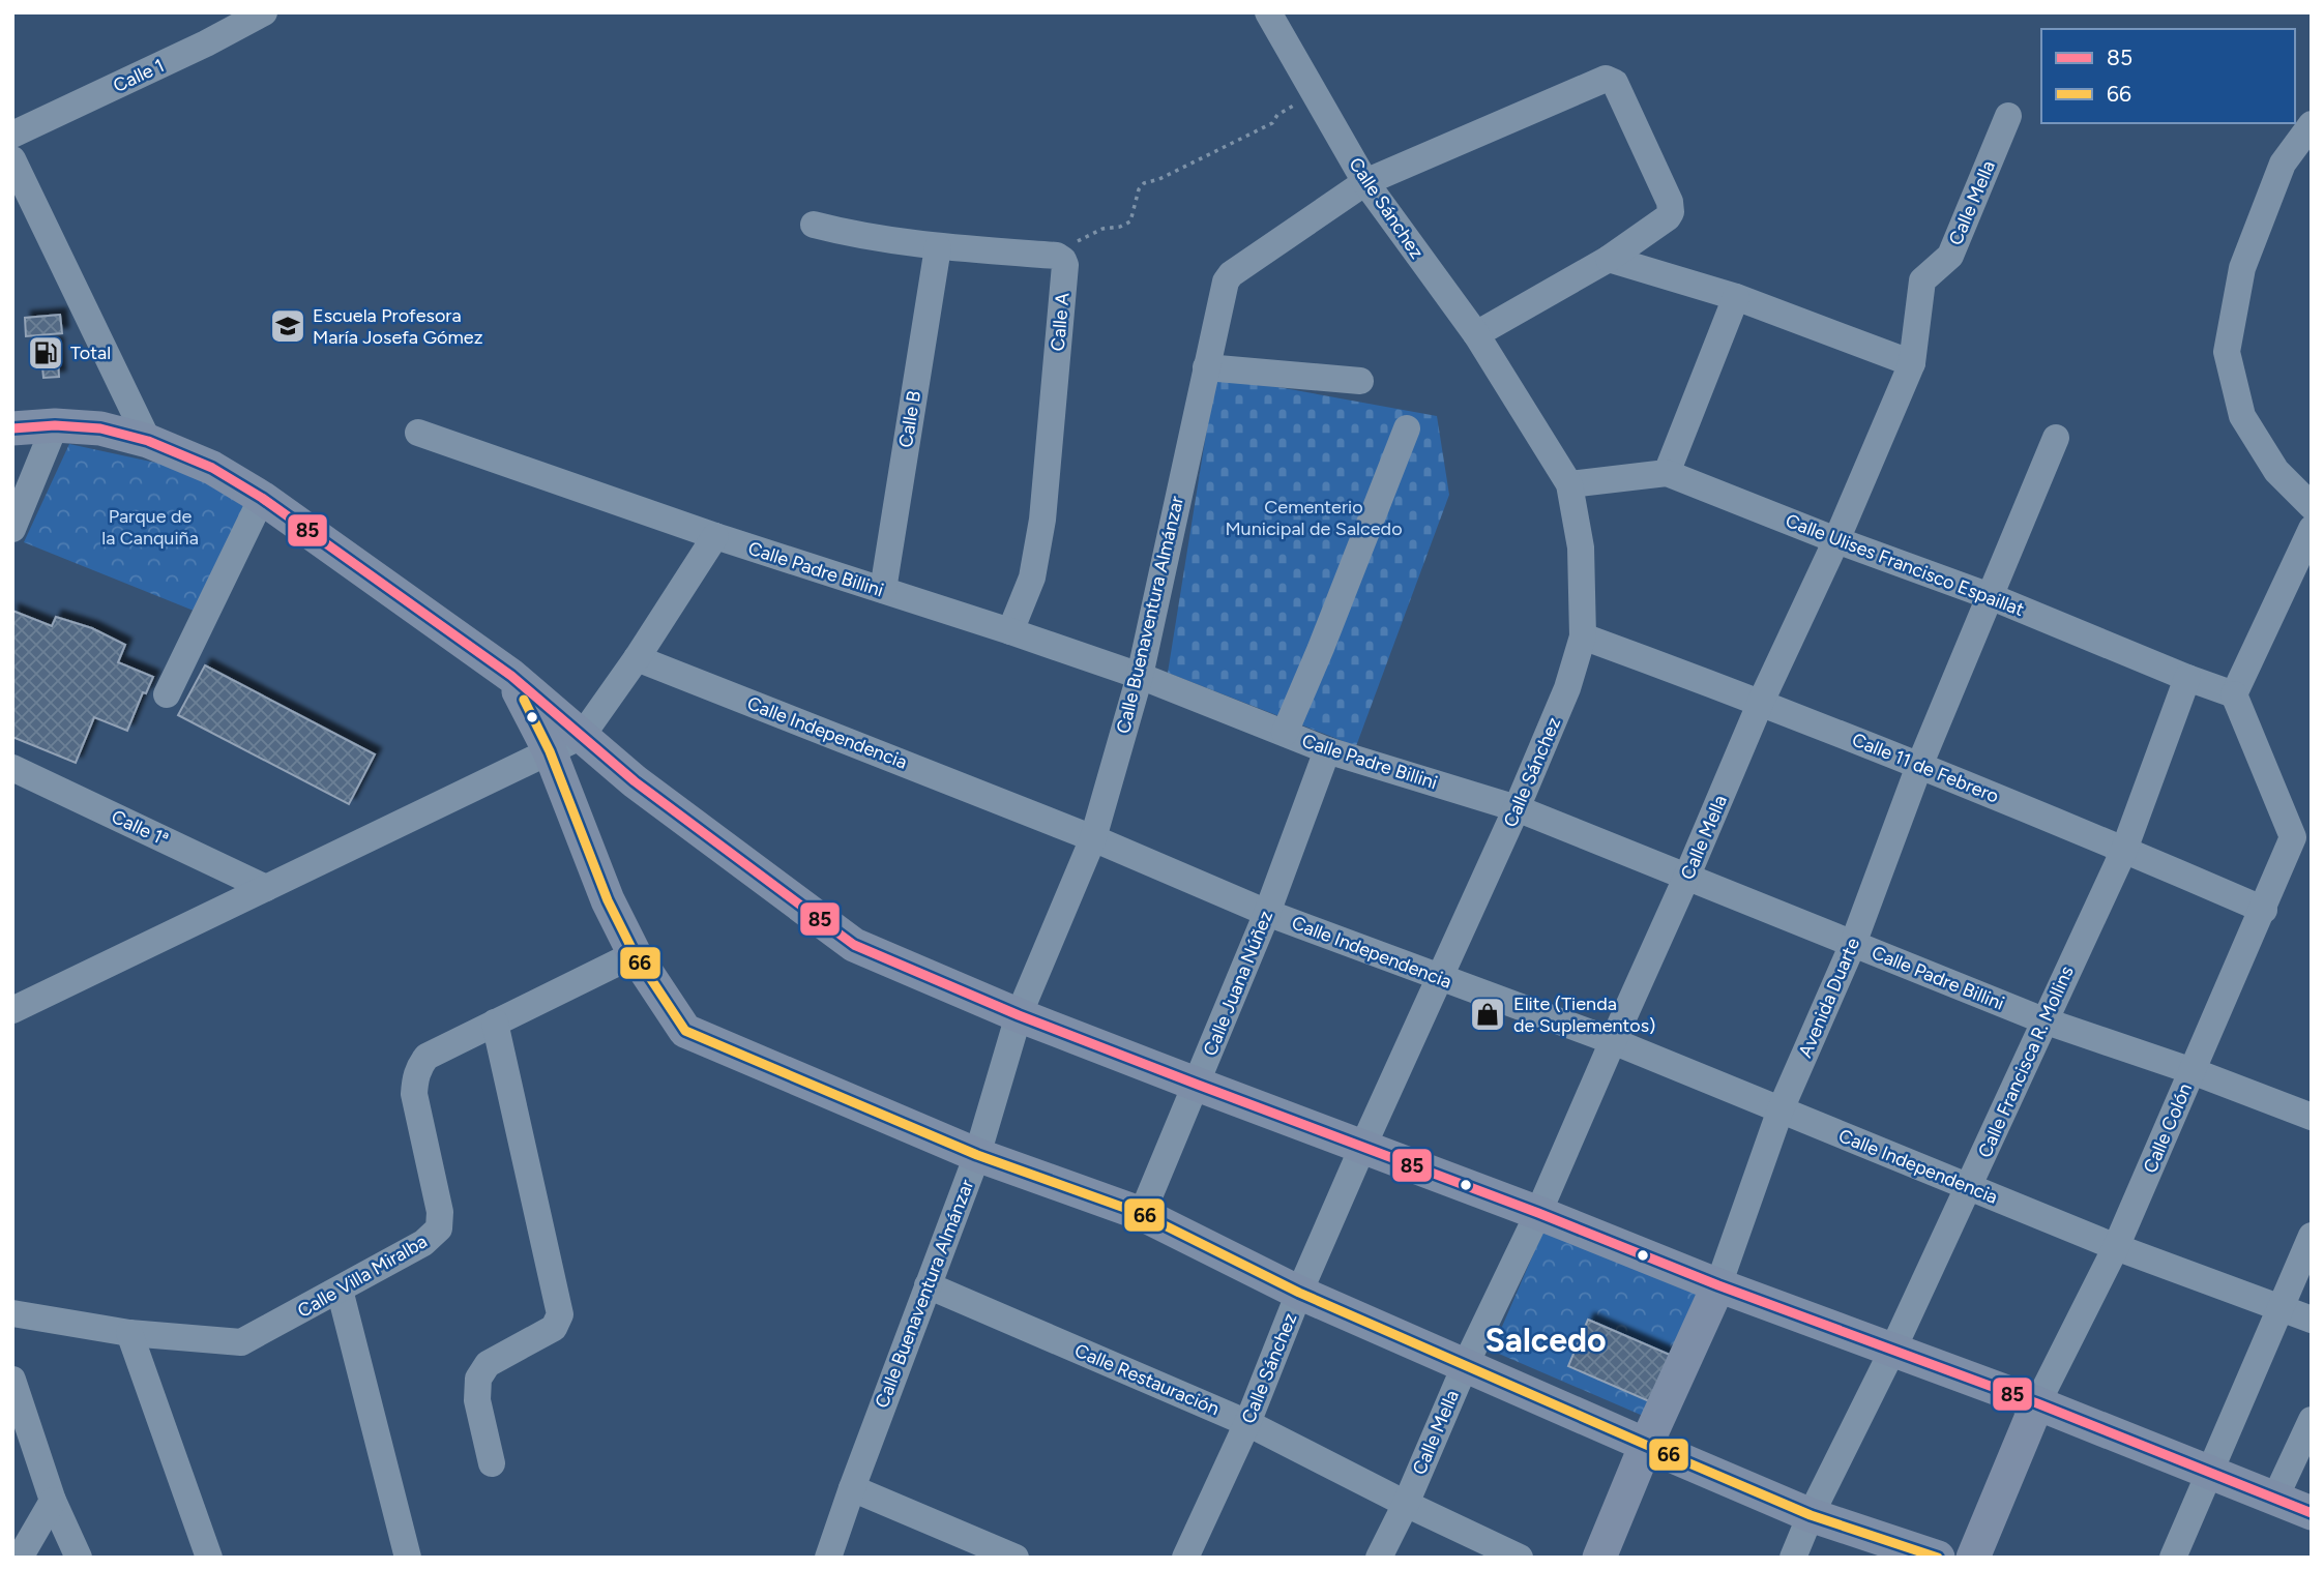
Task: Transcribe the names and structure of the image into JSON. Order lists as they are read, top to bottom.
{
  "streets": {
    "main road": ["Avenida Duarte", "Calle Colón"],
    "street": [
      "Calle 1",
      "Calle Mella",
      "Calle Sánchez",
      "Calle A",
      "Calle B",
      "Calle Ulises Francisco Espaillat",
      "Calle Padre Billini",
      "Calle Buenaventura Almánzar",
      "Calle Independencia",
      "Calle 11 de Febrero",
      "Calle 1ª",
      "Calle Juana Núñez",
      "Calle Francisca R. Mollins",
      "Calle Villa Miralba",
      "Calle Restauración"
    ]
  },
  "crossings": [
    ["Calle Mella", "Calle Ulises Francisco Espaillat"],
    ["Calle Mella", "Calle Padre Billini"],
    ["Calle Mella", "Calle Independencia"],
    ["Calle Mella", "Calle 11 de Febrero"],
    ["Calle Mella", "Calle Restauración"],
    ["Calle Sánchez", "Calle Ulises Francisco Espaillat"],
    ["Calle Sánchez", "Calle Padre Billini"],
    ["Calle Sánchez", "Calle Buenaventura Almánzar"],
    ["Calle Sánchez", "Calle Independencia"],
    ["Calle Sánchez", "Calle 11 de Febrero"],
    ["Calle Sánchez", "Calle Restauración"],
    ["Calle A", "Calle Padre Billini"],
    ["Calle B", "Calle Padre Billini"],
    ["Calle Ulises Francisco Espaillat", "Avenida Duarte"],
    ["Calle Ulises Francisco Espaillat", "Calle Francisca R. Mollins"],
    ["Calle Ulises Francisco Espaillat", "Calle Colón"],
    ["Calle Padre Billini", "Calle Buenaventura Almánzar"],
    ["Calle Padre Billini", "Calle Juana Núñez"],
    ["Calle Padre Billini", "Avenida Duarte"],
    ["Calle Padre Billini", "Calle Francisca R. Mollins"],
    ["Calle Padre Billini", "Calle Colón"],
    ["Calle Buenaventura Almánzar", "Calle Independencia"],
    ["Calle Buenaventura Almánzar", "Calle Restauración"],
    ["Calle Independencia", "Calle Juana Núñez"],
    ["Calle Independencia", "Avenida Duarte"],
    ["Calle Independencia", "Calle Francisca R. Mollins"],
    ["Calle Independencia", "Calle Colón"],
    ["Calle 11 de Febrero", "Avenida Duarte"],
    ["Calle 11 de Febrero", "Calle Francisca R. Mollins"],
    ["Calle 11 de Febrero", "Calle Colón"]
  ],
  "districts": ["Salcedo"],
  "parks": ["Cementerio Municipal de Salcedo", "Parque de la Canquiña"],
  "places": {
    "school or university": ["Escuela Profesora María Josefa Gómez"],
    "fuel station": ["Total"],
    "shop": ["Elite (Tienda de Suplementos)"]
  },
  "lines": ["transit line 85", "transit line 66"],
  "legend": ["85", "66"]
}
